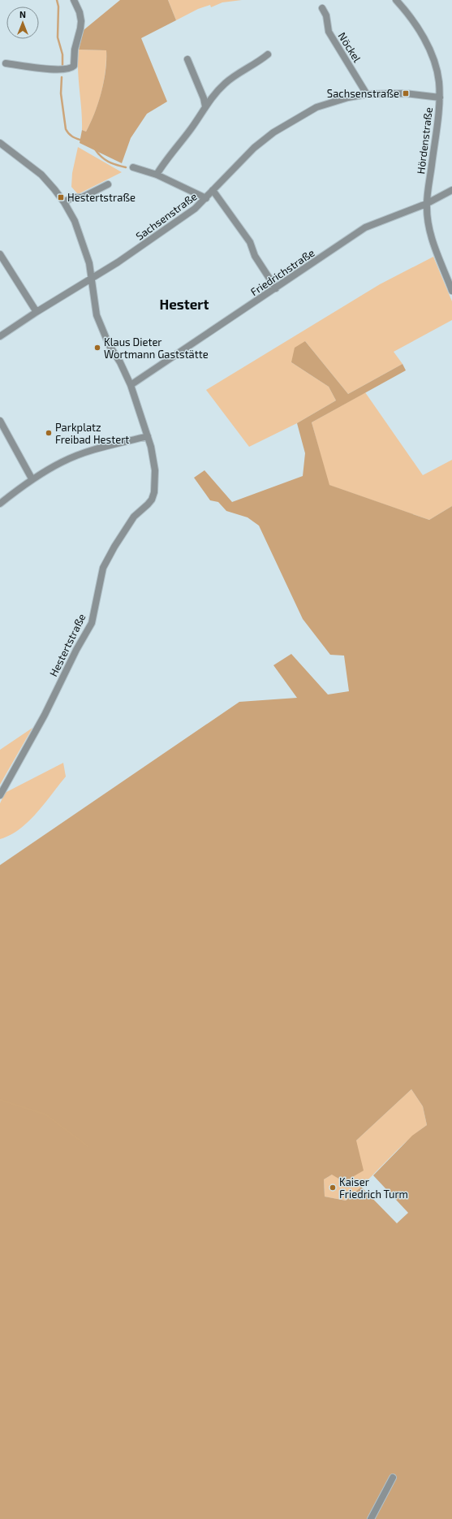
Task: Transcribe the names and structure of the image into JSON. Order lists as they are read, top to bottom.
{
  "streets": {
    "street": [
      "Nöckel",
      "Hördenstraße",
      "Sachsenstraße",
      "Friedrichstraße",
      "Hestertstraße"
    ]
  },
  "crossings": [
    ["Nöckel", "Sachsenstraße"],
    ["Hördenstraße", "Sachsenstraße"],
    ["Hördenstraße", "Friedrichstraße"],
    ["Sachsenstraße", "Hestertstraße"],
    ["Friedrichstraße", "Hestertstraße"]
  ],
  "districts": ["Hestert"],
  "places": {
    "transit": ["Sachsenstraße", "Hestertstraße"],
    "other": ["Klaus Dieter Wortmann Gaststätte", "Parkplatz Freibad Hestert", "Kaiser Friedrich Turm"]
  },
  "north": "top"
}
